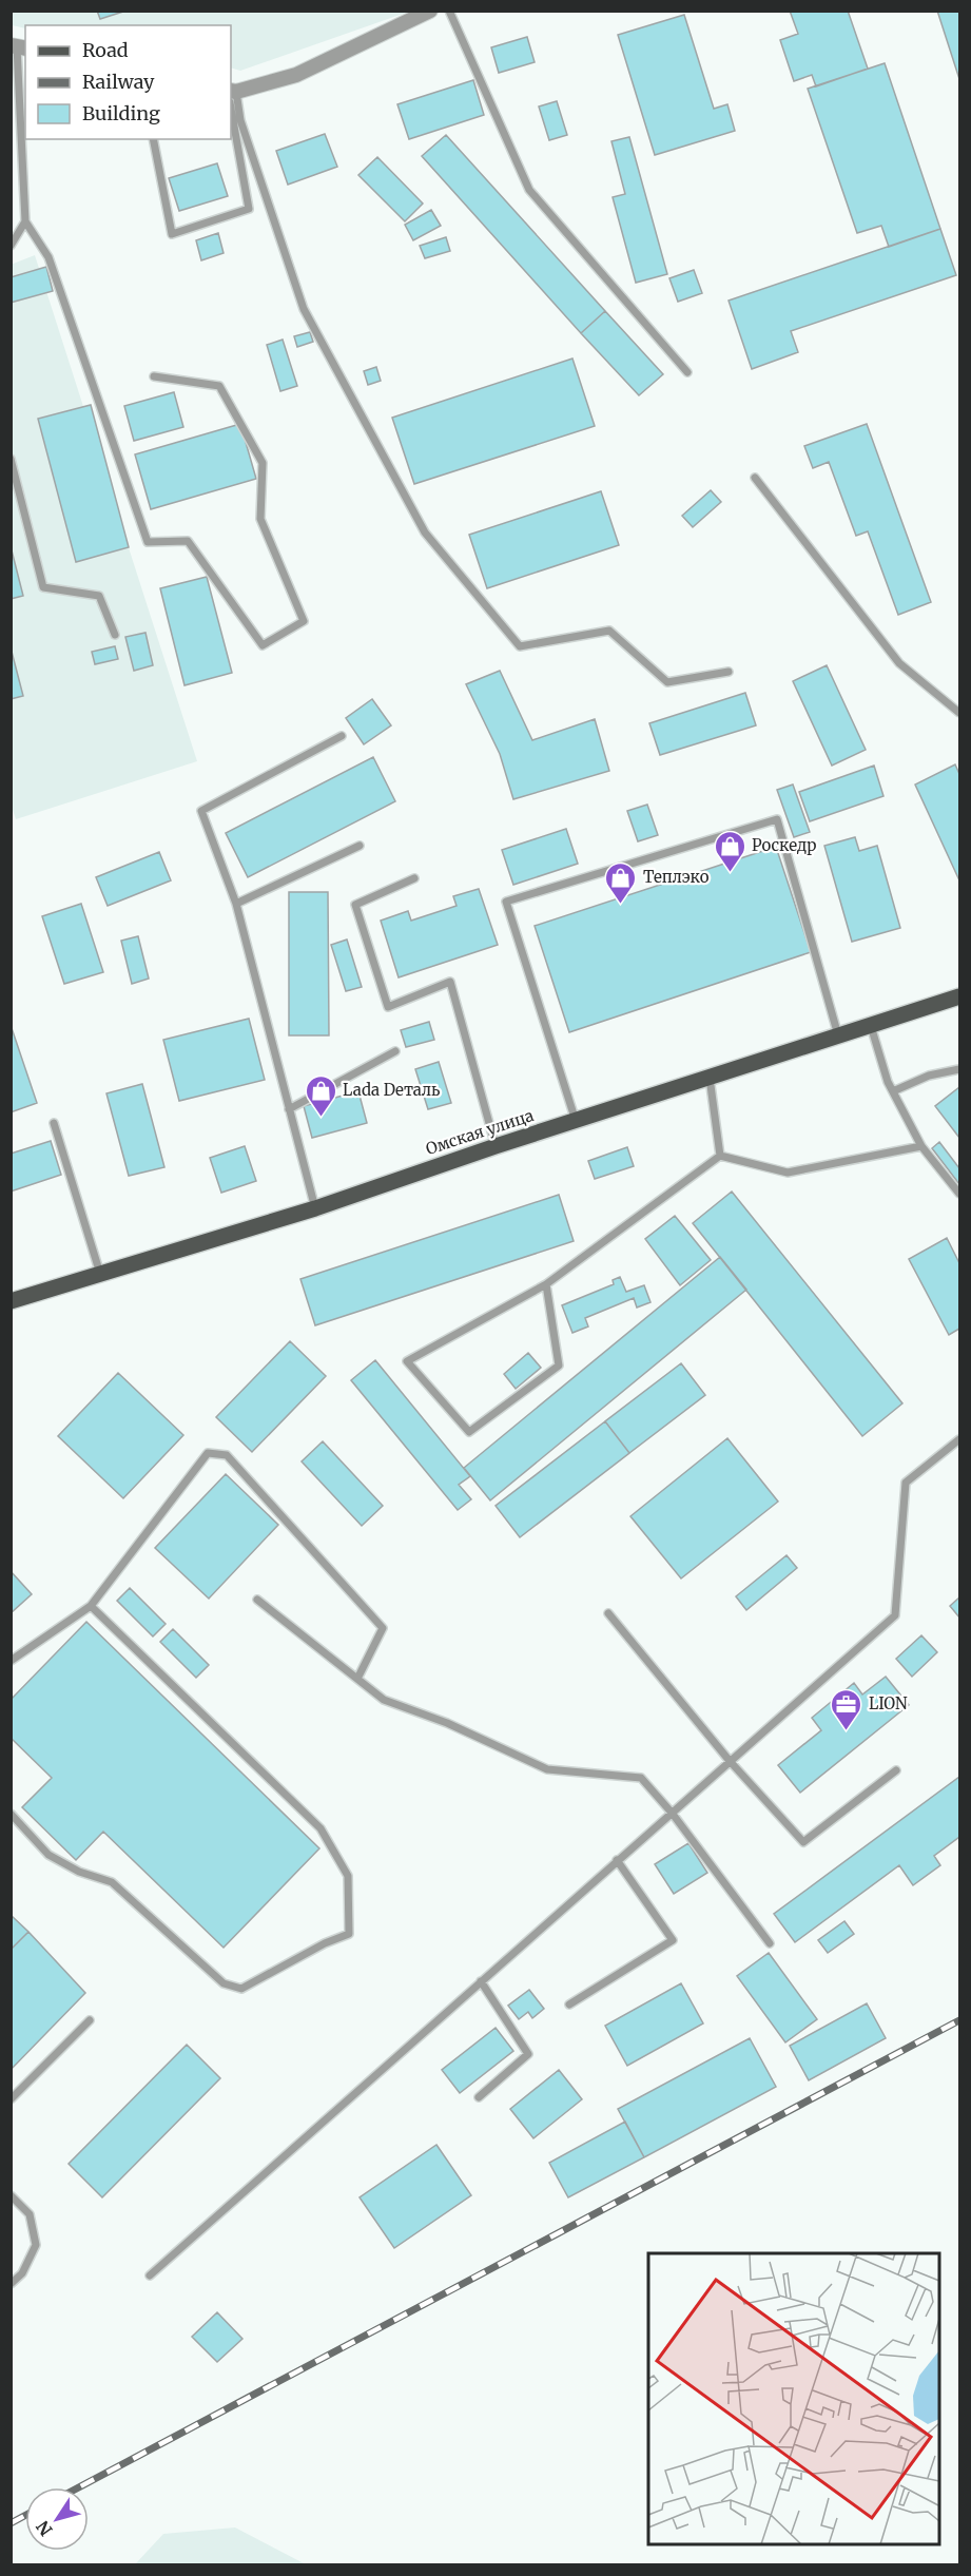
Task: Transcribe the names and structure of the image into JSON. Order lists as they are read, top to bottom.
{
  "streets": {
    "main road": ["Омская улица"]
  },
  "places": {
    "shop": ["Роскедр", "Теплэко", "Lada Dеталь"],
    "office": ["LION"]
  },
  "legend": ["Road", "Railway", "Building"],
  "north": "bottom left"
}
